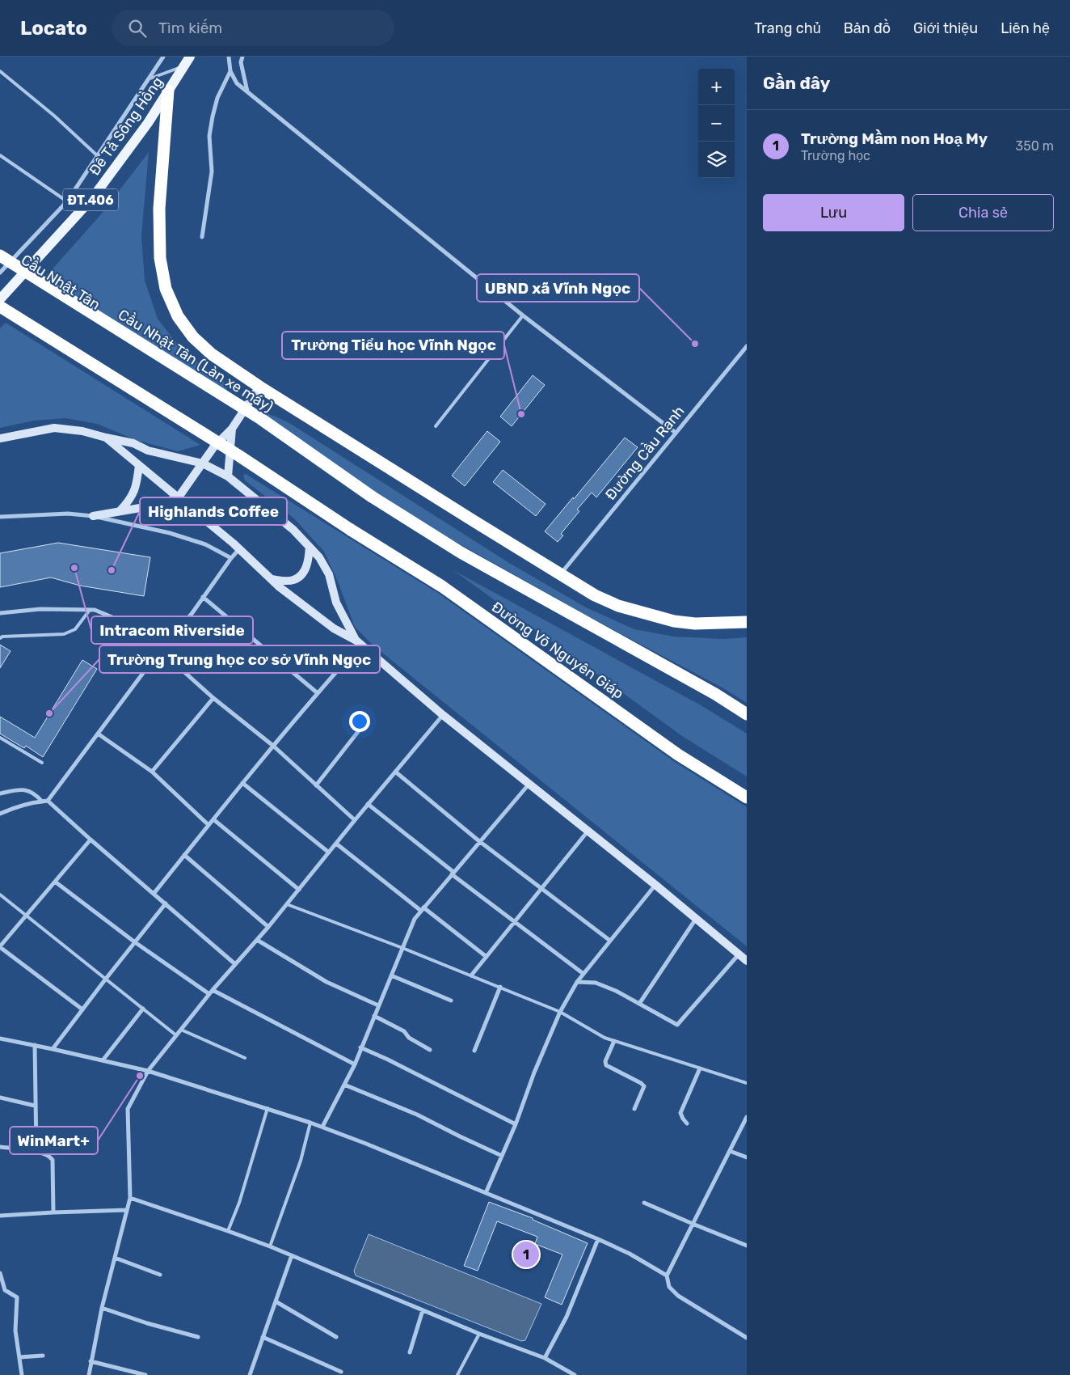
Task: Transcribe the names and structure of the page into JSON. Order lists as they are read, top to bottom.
{
  "streets": {
    "highway": ["Cầu Nhật Tân", "Cầu Nhật Tân (Làn xe máy)", "Đường Võ Nguyên Giáp"],
    "main road": ["Đê Tả Sông Hồng", "ĐT.406"],
    "street": ["Đường Cầu Ranh"]
  },
  "crossings": [
    ["Cầu Nhật Tân", "Cầu Nhật Tân (Làn xe máy)"]
  ],
  "places": [
    "UBND xã Vĩnh Ngọc",
    "Trường Tiểu học Vĩnh Ngọc",
    "Intracom Riverside",
    "Highlands Coffee",
    "Trường Trung học cơ sở Vĩnh Ngọc",
    "WinMart+"
  ],
  "page": {
    "header": "Locato",
    "search": "Tìm kiếm",
    "nav": [
      "Trang chủ",
      "Bản đồ",
      "Giới thiệu",
      "Liên hệ"
    ],
    "heading": "Gần đây",
    "map_buttons": ["+", "−"],
    "list": [
      {
        "mark": "1",
        "name": "Trường Mầm non Hoạ My",
        "note": "Trường học",
        "value": "350 m"
      }
    ],
    "buttons": ["Lưu", "Chia sẻ"],
    "pins": "1"
  }
}
